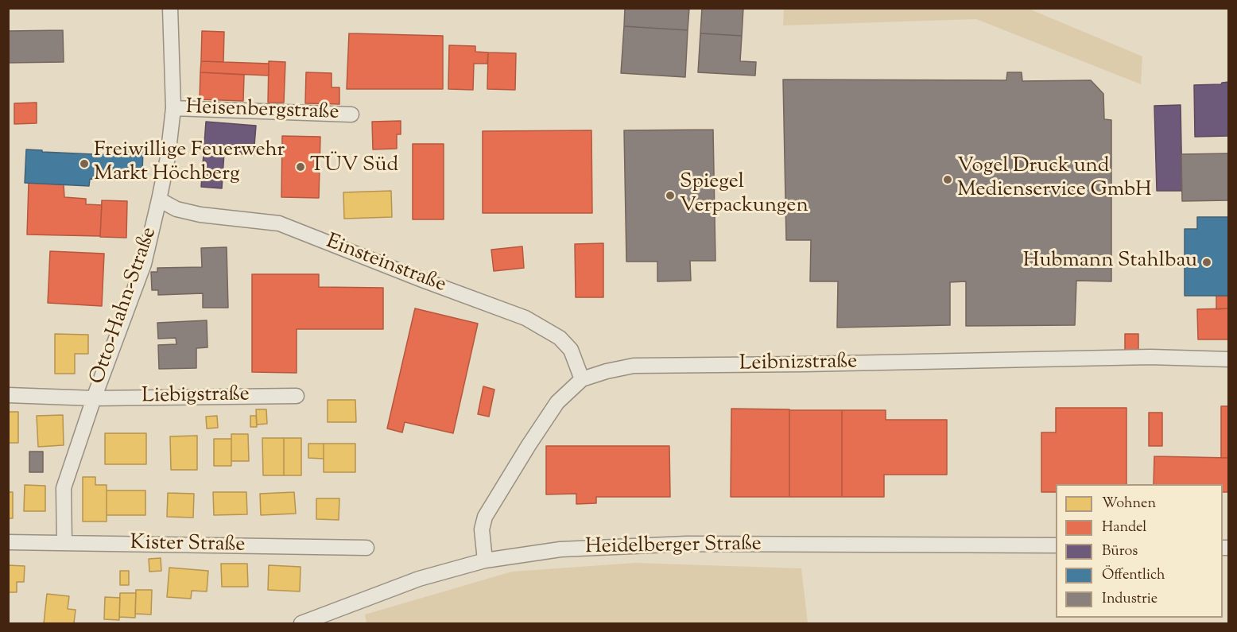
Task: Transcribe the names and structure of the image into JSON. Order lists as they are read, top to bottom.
{
  "streets": {
    "street": [
      "Heisenbergstraße",
      "Einsteinstraße",
      "Otto-Hahn-Straße",
      "Leibnizstraße",
      "Liebigstraße",
      "Kister Straße",
      "Heidelberger Straße"
    ]
  },
  "crossings": [
    ["Heisenbergstraße", "Otto-Hahn-Straße"],
    ["Einsteinstraße", "Otto-Hahn-Straße"],
    ["Einsteinstraße", "Leibnizstraße"],
    ["Otto-Hahn-Straße", "Liebigstraße"],
    ["Otto-Hahn-Straße", "Kister Straße"],
    ["Leibnizstraße", "Heidelberger Straße"]
  ],
  "places": [
    "Freiwillige Feuerwehr Markt Höchberg",
    "TÜV Süd",
    "Vogel Druck und Medienservice GmbH",
    "Spiegel Verpackungen",
    "Hubmann Stahlbau"
  ],
  "legend": [
    "Wohnen",
    "Handel",
    "Büros",
    "Öffentlich",
    "Industrie"
  ]
}
